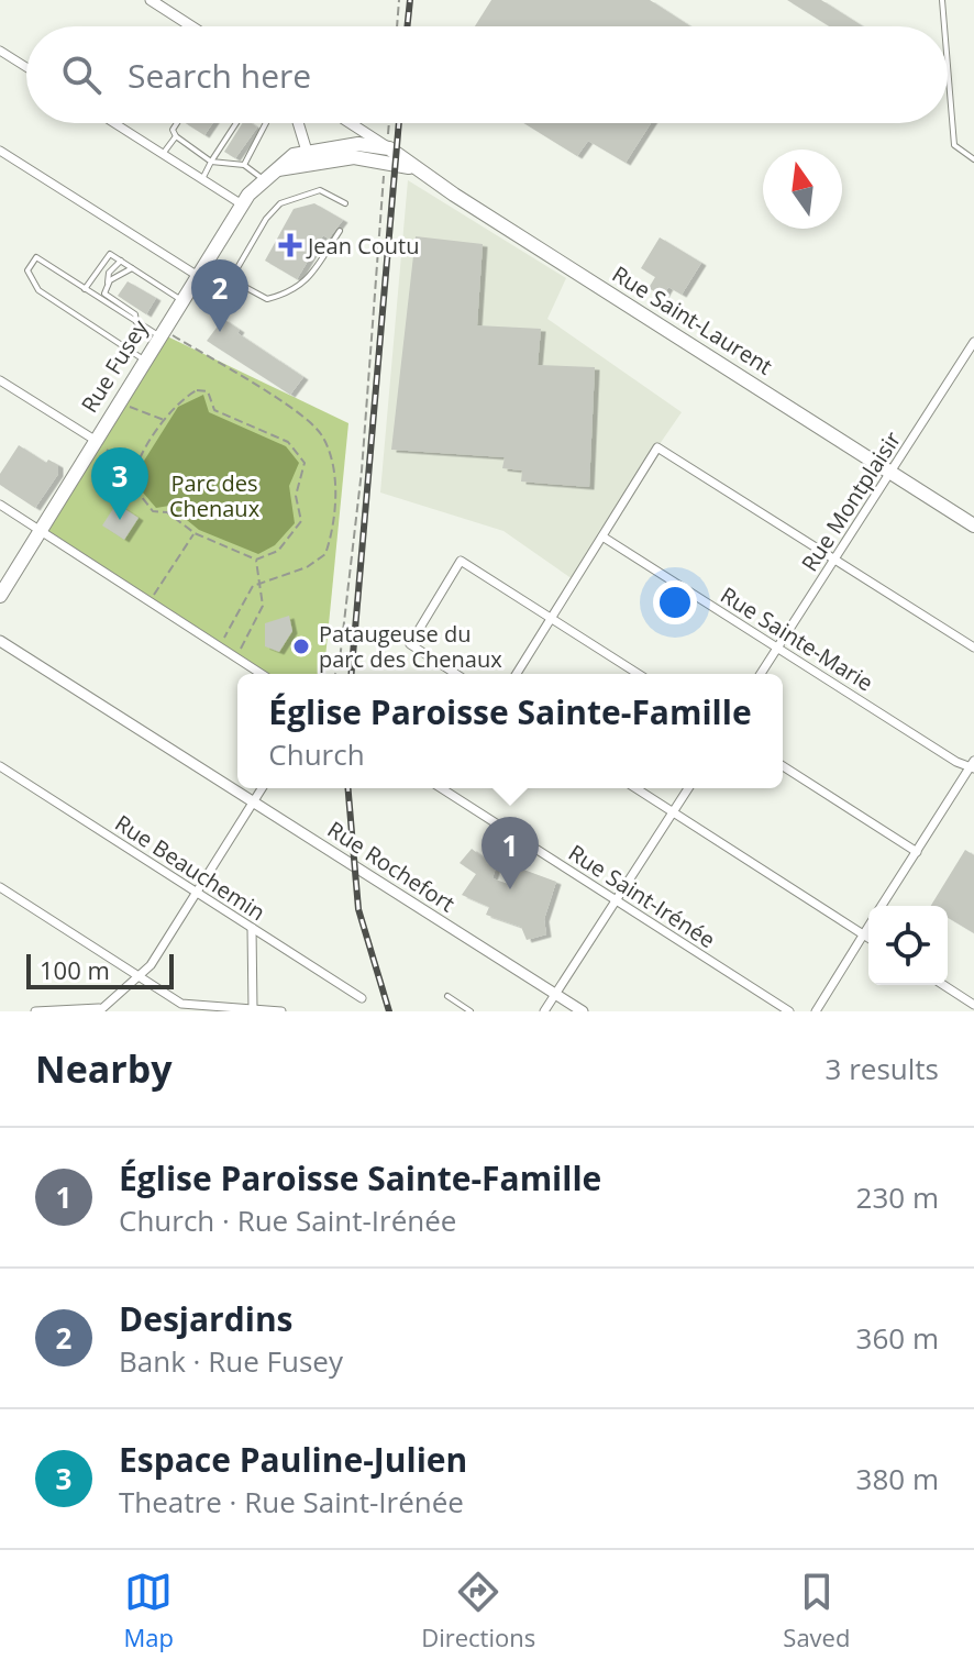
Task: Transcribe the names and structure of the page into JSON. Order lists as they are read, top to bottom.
{
  "streets": {
    "main road": ["Rue Saint-Laurent", "Rue Fusey"],
    "street": [
      "Rue Montplaisir",
      "Rue Sainte-Marie",
      "Rue Rochefort",
      "Rue Beauchemin",
      "Rue Saint-Irénée"
    ]
  },
  "crossings": [
    ["Rue Saint-Laurent", "Rue Fusey"],
    ["Rue Saint-Laurent", "Rue Montplaisir"],
    ["Rue Montplaisir", "Rue Sainte-Marie"]
  ],
  "parks": ["Parc des Chenaux"],
  "places": {
    "health": ["Jean Coutu"],
    "other": ["Pataugeuse du parc des Chenaux"]
  },
  "scale_bar": "100 m",
  "north": "top",
  "page": {
    "search": "Search here",
    "pins": ["2", "3", "1"],
    "popup": ["Église Paroisse Sainte-Famille", "Church"],
    "scale": "100 m",
    "heading": ["Nearby", "3 results"],
    "list": [
      {
        "mark": "1",
        "name": "Église Paroisse Sainte-Famille",
        "note": "Church · Rue Saint-Irénée",
        "value": "230 m"
      },
      {
        "mark": "2",
        "name": "Desjardins",
        "note": "Bank · Rue Fusey",
        "value": "360 m"
      },
      {
        "mark": "3",
        "name": "Espace Pauline-Julien",
        "note": "Theatre · Rue Saint-Irénée",
        "value": "380 m"
      }
    ],
    "nav": ["Map", "Directions", "Saved"]
  }
}
